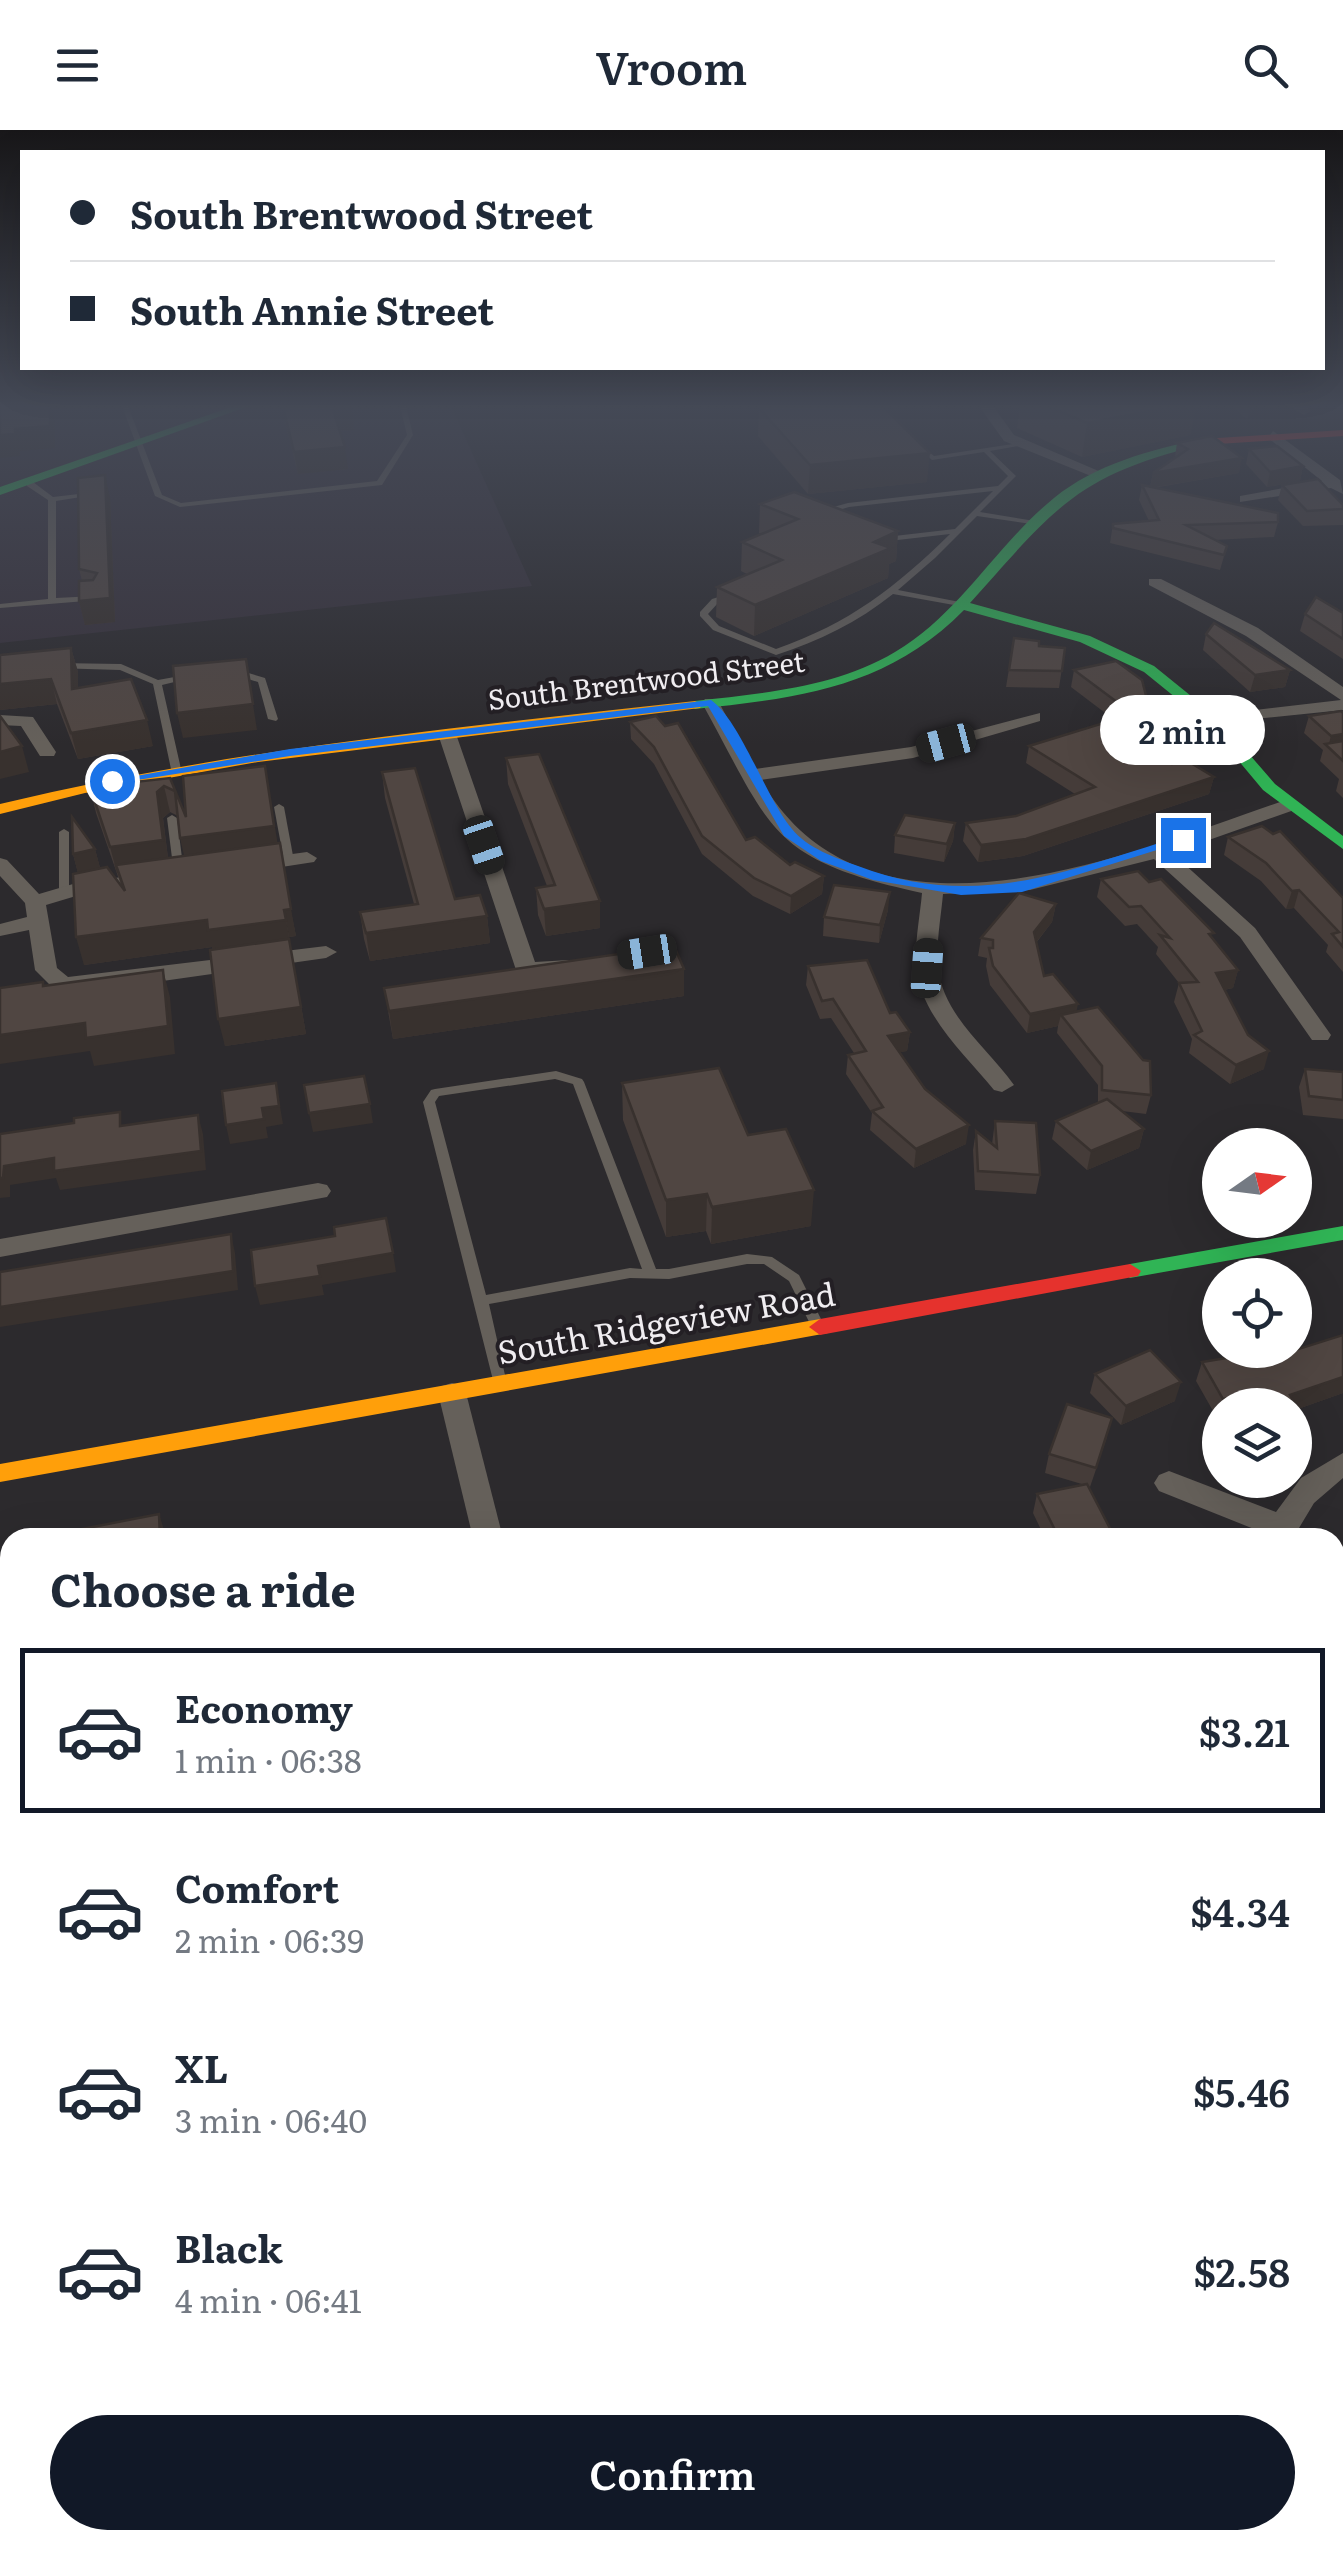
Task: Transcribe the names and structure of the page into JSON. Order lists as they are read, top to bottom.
{
  "streets": {
    "street": ["South Brentwood Street", "South Ridgeview Road"]
  },
  "north": "right",
  "page": {
    "header": "Vroom",
    "banner": ["South Brentwood Street", "South Annie Street"],
    "bubble": "2 min",
    "heading": "Choose a ride",
    "list": [
      {
        "name": "Economy",
        "note": "1 min · 06:38",
        "value": "$3.21"
      },
      {
        "name": "Comfort",
        "note": "2 min · 06:39",
        "value": "$4.34"
      },
      {
        "name": "XL",
        "note": "3 min · 06:40",
        "value": "$5.46"
      },
      {
        "name": "Black",
        "note": "4 min · 06:41",
        "value": "$2.58"
      }
    ],
    "buttons": "Confirm"
  }
}
